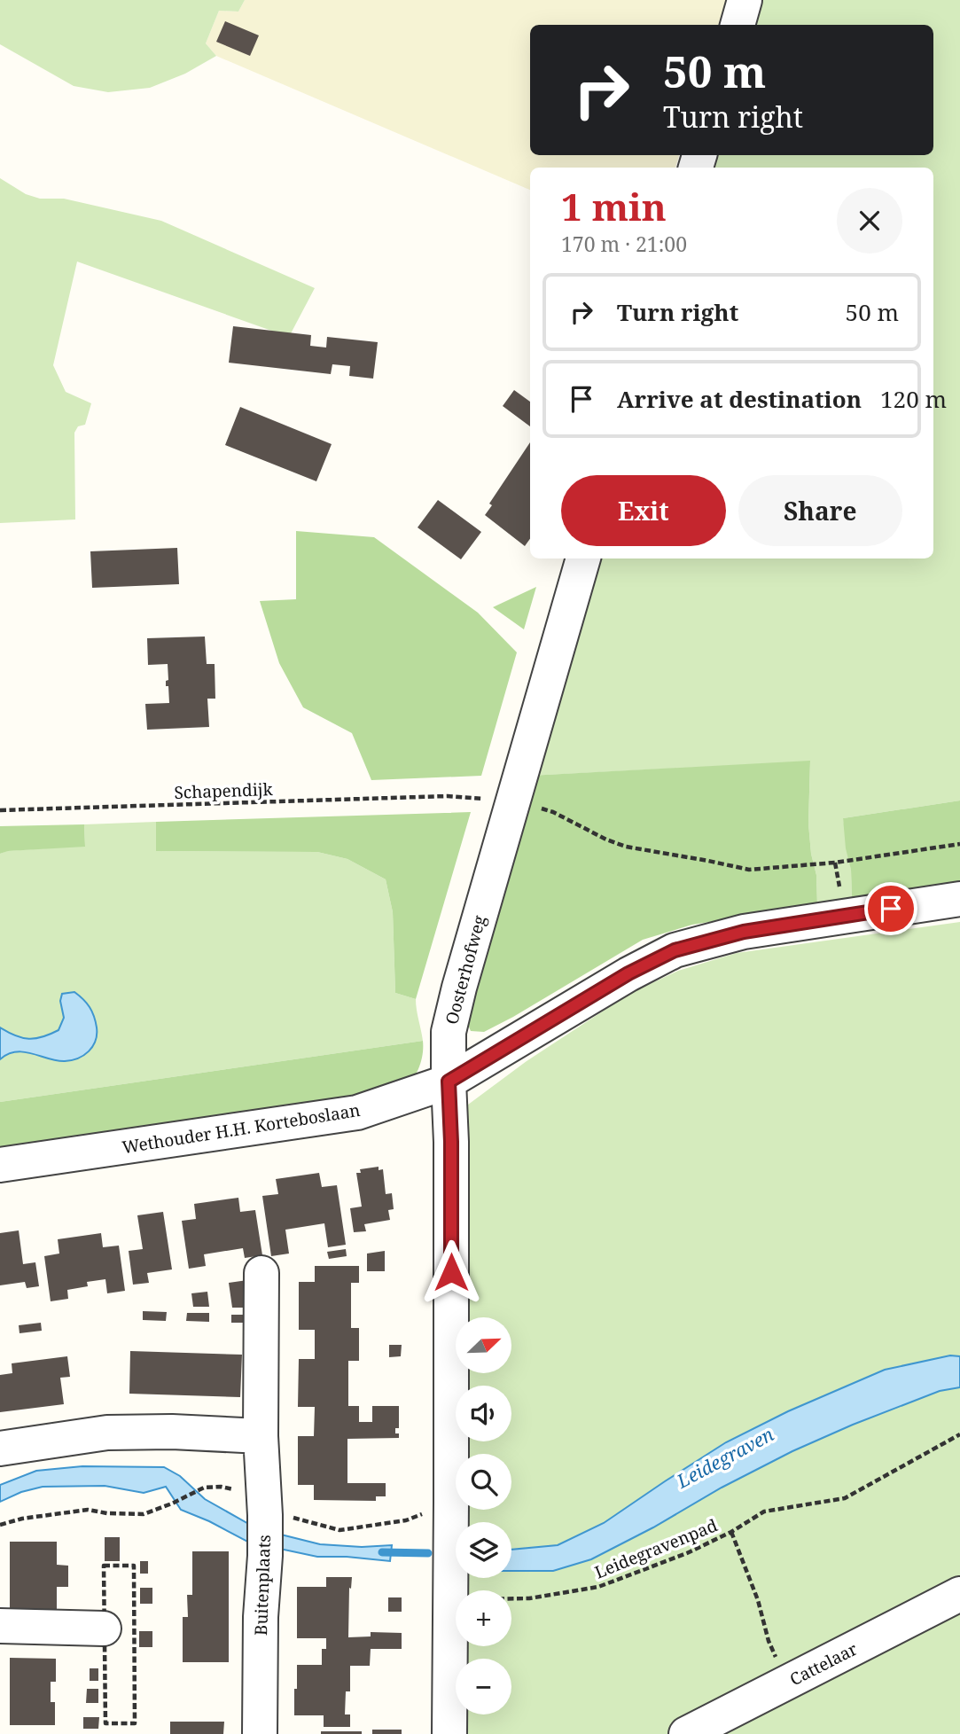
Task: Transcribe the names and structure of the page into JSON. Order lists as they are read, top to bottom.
{
  "streets": {
    "street": [
      "Oosterhofweg",
      "Wethouder H.H. Korteboslaan",
      "Buitenplaats",
      "Cattelaar"
    ],
    "path": ["Schapendijk", "Leidegravenpad"]
  },
  "crossings": [
    ["Oosterhofweg", "Wethouder H.H. Korteboslaan"],
    ["Oosterhofweg", "Leidegravenpad"]
  ],
  "water": ["Leidegraven"],
  "north": "top right",
  "page": {
    "turn": ["50 m", "Turn right"],
    "heading": ["1 min", "170 m · 21:00"],
    "list": [
      {
        "name": "Turn right",
        "value": "50 m"
      },
      {
        "name": "Arrive at destination",
        "value": "120 m"
      }
    ],
    "buttons": ["Exit", "Share"],
    "map_buttons": ["+", "−"]
  }
}
